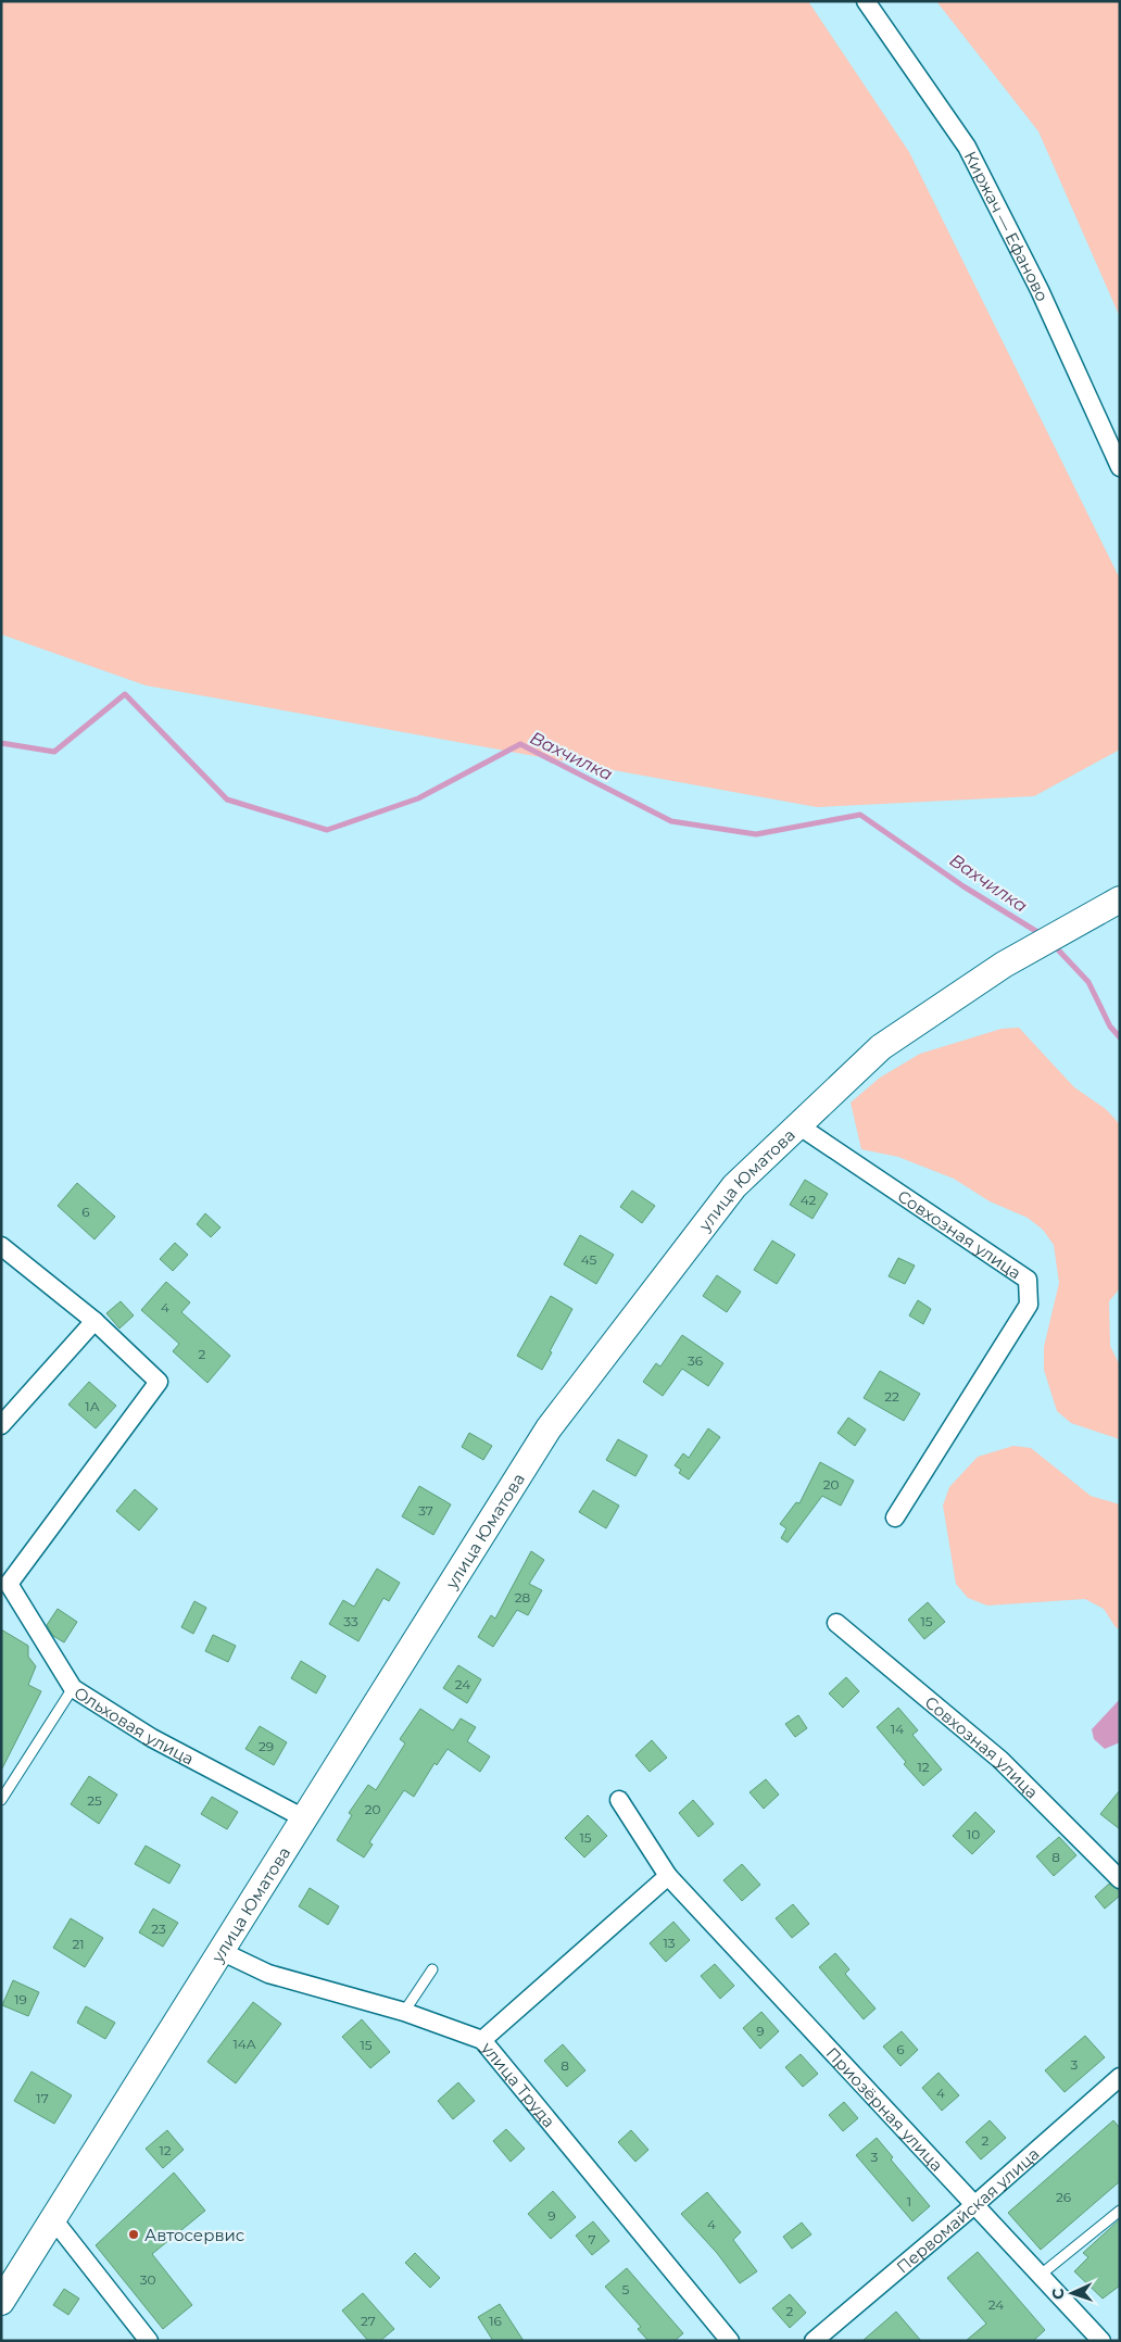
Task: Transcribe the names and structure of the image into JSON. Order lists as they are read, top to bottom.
{
  "streets": {
    "main road": ["улица Юматова"],
    "street": [
      "Киржач — Ефаново",
      "Совхозная улица",
      "Ольховая улица",
      "улица Труда",
      "Приозёрная улица",
      "Первомайская улица"
    ]
  },
  "crossings": [
    ["улица Юматова", "Совхозная улица"],
    ["улица Юматова", "Ольховая улица"],
    ["улица Юматова", "улица Труда"],
    ["Приозёрная улица", "Первомайская улица"]
  ],
  "water": ["Вахчилка"],
  "places": ["Автосервис"],
  "house_numbers": [
    "42",
    "6",
    "45",
    "4",
    "2",
    "36",
    "22",
    "1А",
    "20",
    "37",
    "28",
    "33",
    "15",
    "24",
    "14",
    "29",
    "12",
    "25",
    "20",
    "10",
    "15",
    "8",
    "23",
    "13",
    "21",
    "19",
    "9",
    "14А",
    "15",
    "6",
    "3",
    "8",
    "4",
    "17",
    "2",
    "12",
    "3",
    "26",
    "1",
    "9",
    "4",
    "7",
    "30",
    "5",
    "24",
    "2",
    "27",
    "16"
  ],
  "north": "left"
}
